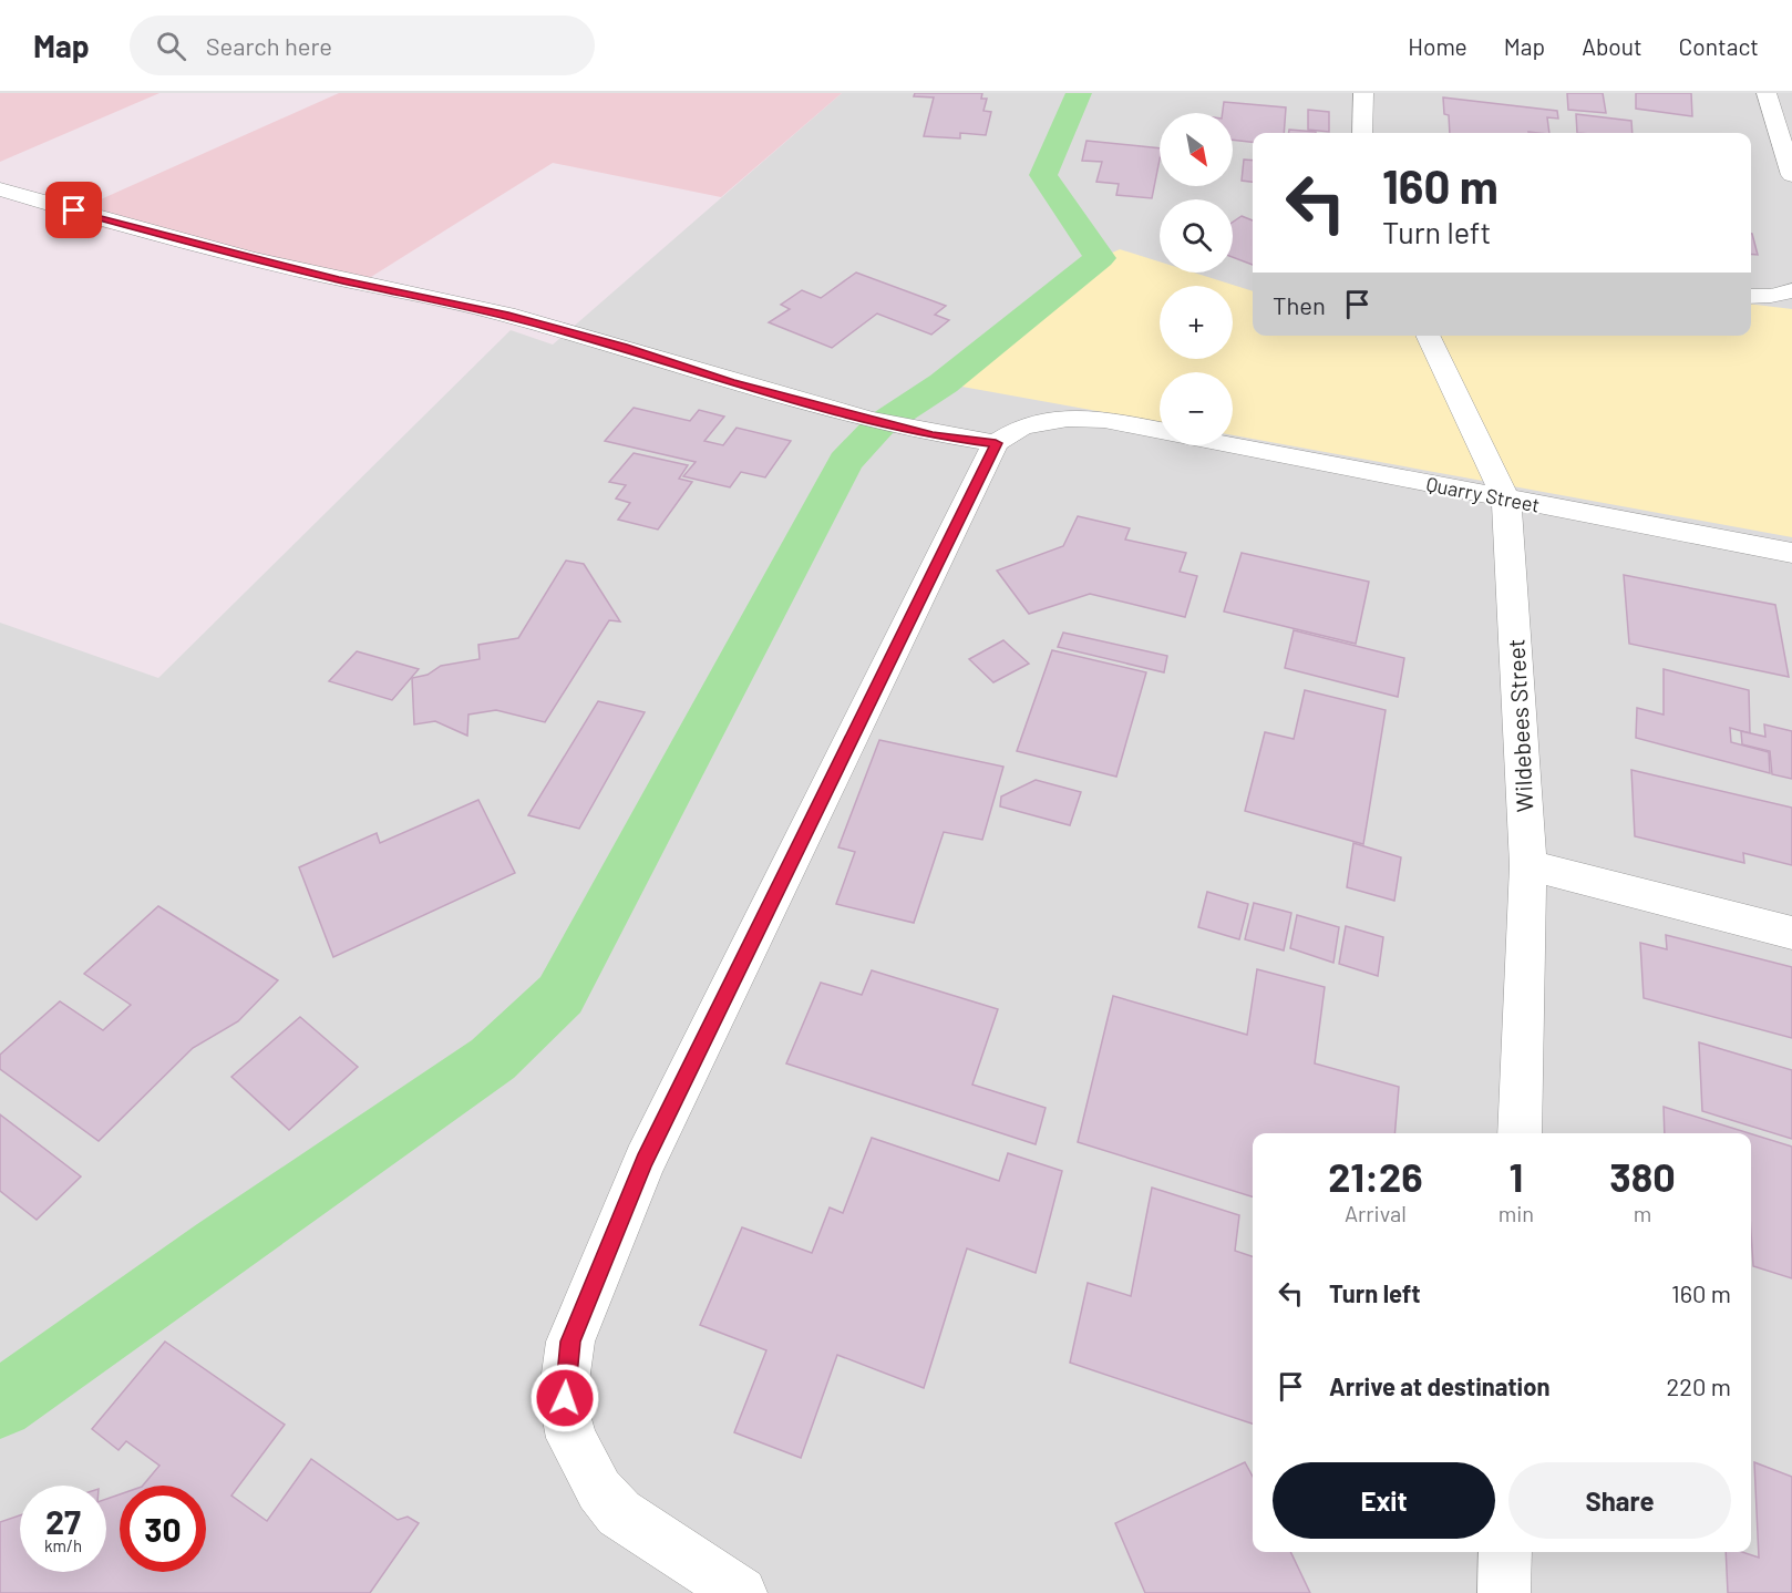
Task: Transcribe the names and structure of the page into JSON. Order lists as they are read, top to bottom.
{
  "streets": {
    "street": ["Quarry Street", "Wildebees Street"]
  },
  "crossings": [
    ["Quarry Street", "Wildebees Street"]
  ],
  "north": "bottom right",
  "page": {
    "header": "Map",
    "search": "Search here",
    "nav": [
      "Home",
      "Map",
      "About",
      "Contact"
    ],
    "map_buttons": ["+", "−"],
    "turn": ["160 m", "Turn left"],
    "then": "Then",
    "eta": [
      "21:26",
      "Arrival",
      "1",
      "min",
      "380",
      "m"
    ],
    "list": [
      {
        "name": "Turn left",
        "value": "160 m"
      },
      {
        "name": "Arrive at destination",
        "value": "220 m"
      }
    ],
    "buttons": ["Exit", "Share"],
    "speed": "27 km/h",
    "limit": "30"
  }
}
